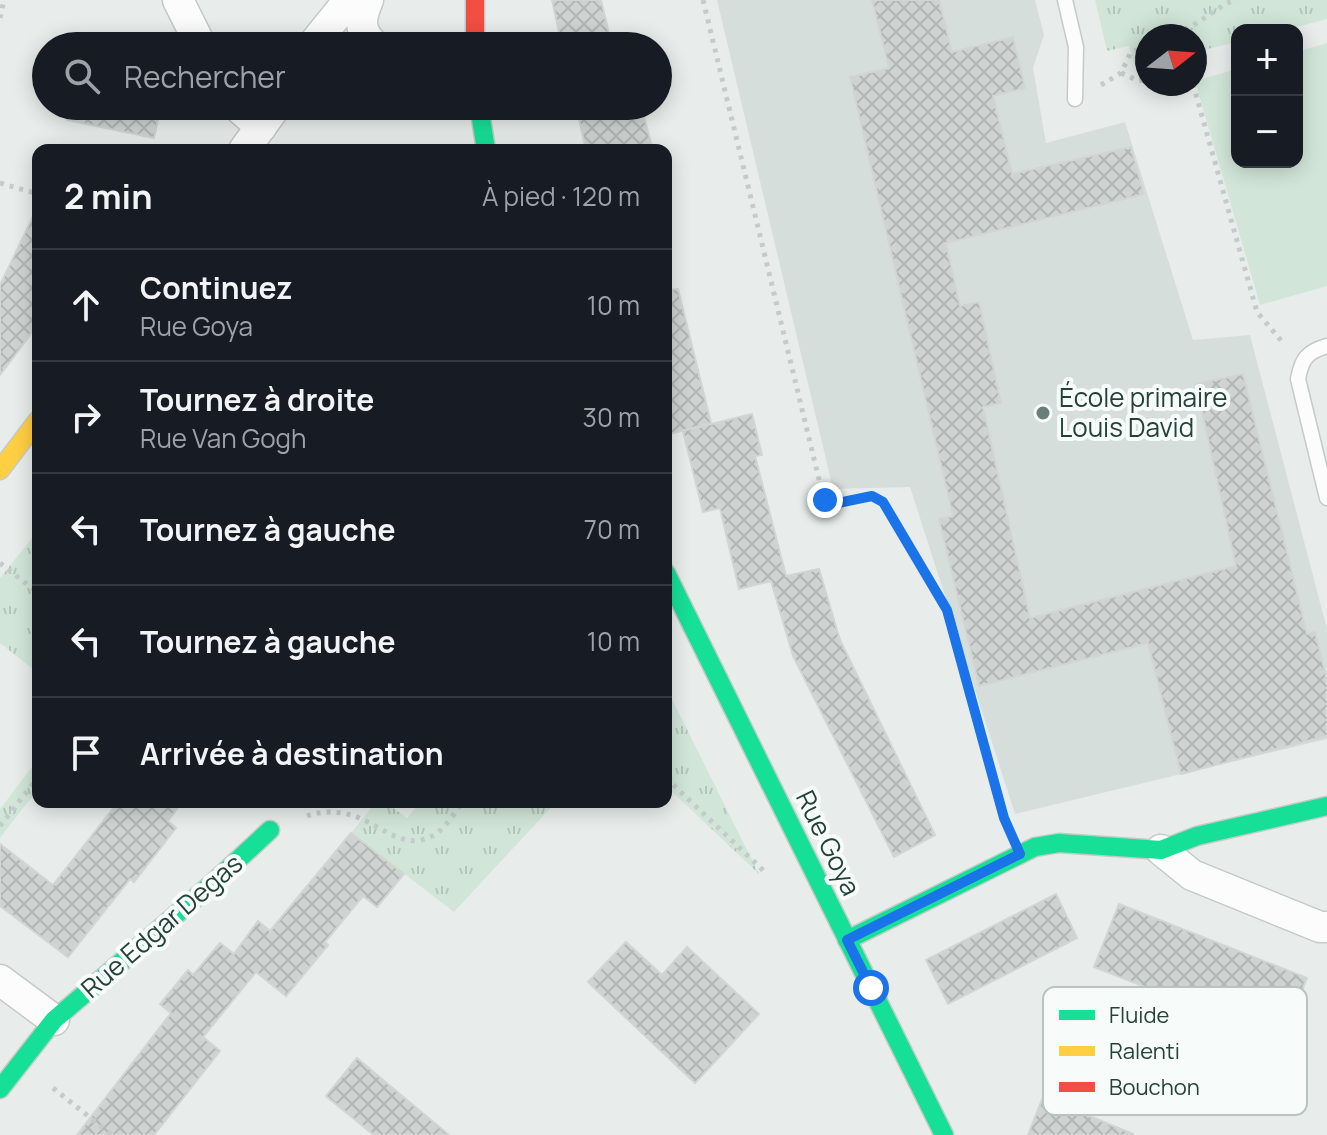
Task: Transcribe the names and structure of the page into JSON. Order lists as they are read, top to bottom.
{
  "streets": {
    "street": ["Rue Goya", "Rue Edgar Degas"]
  },
  "places": ["École primaire Louis David"],
  "legend": ["Fluide", "Ralenti", "Bouchon"],
  "north": "right",
  "page": {
    "map_buttons": ["+", "−"],
    "search": "Rechercher",
    "heading": ["2 min", "À pied · 120 m"],
    "list": [
      ["Continuez", "Rue Goya", "10 m"],
      ["Tournez à droite", "Rue Van Gogh", "30 m"],
      ["Tournez à gauche", "70 m"],
      ["Tournez à gauche", "10 m"],
      "Arrivée à destination"
    ]
  }
}
